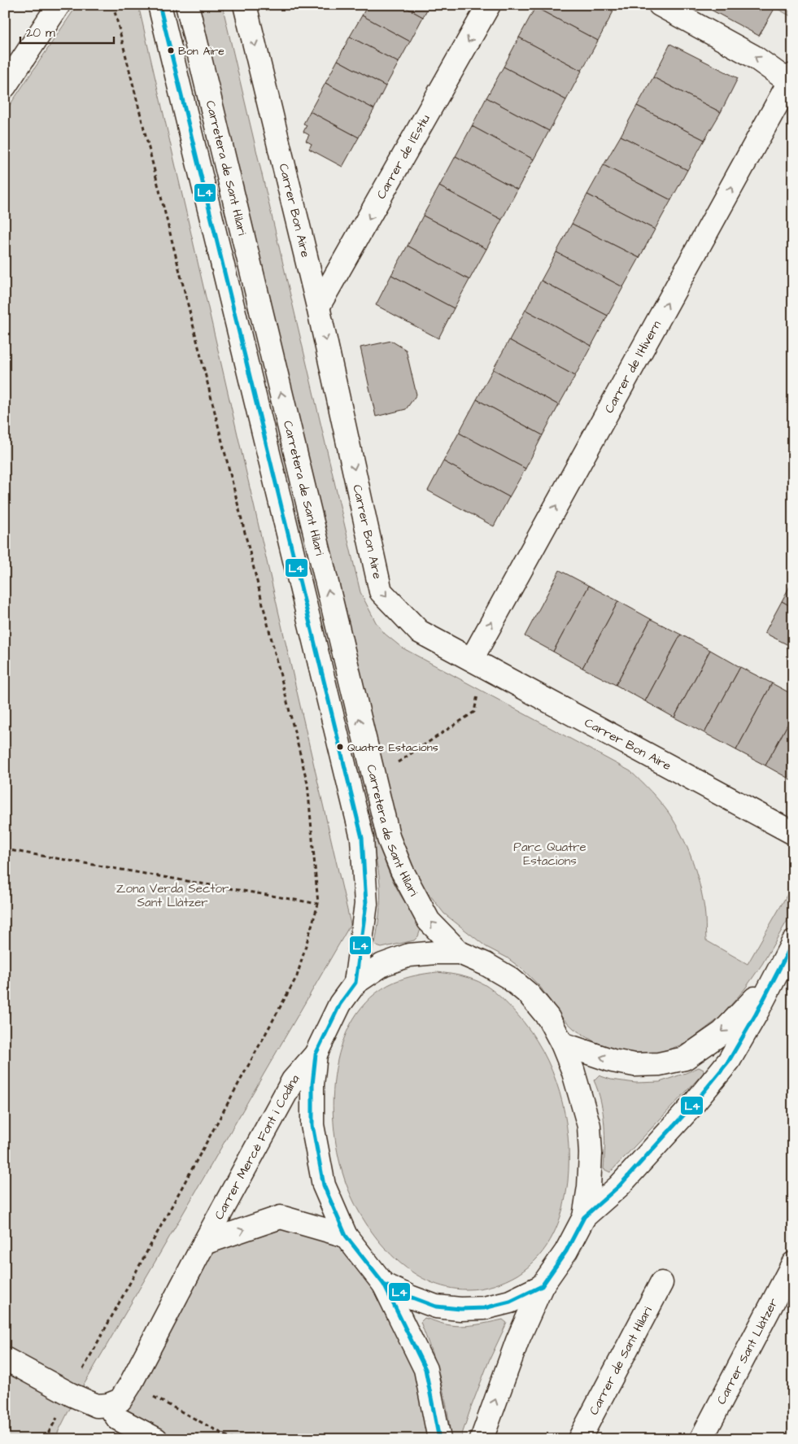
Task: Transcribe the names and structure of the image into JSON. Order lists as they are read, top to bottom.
{
  "streets": {
    "street": [
      "Carrer de l'Estiu",
      "Carretera de Sant Hilari",
      "Carrer Bon Aire",
      "Carrer de l'Hivern",
      "Carrer Mercè Font i Codina",
      "Carrer Sant Llàtzer",
      "Carrer de Sant Hilari"
    ]
  },
  "crossings": [
    ["Carrer de l'Estiu", "Carrer Bon Aire"],
    ["Carrer Bon Aire", "Carrer de l'Hivern"]
  ],
  "one_way": ["Carrer de l'Estiu", "Carrer Bon Aire", "Carrer de l'Hivern"],
  "parks": ["Parc Quatre Estacions", "Zona Verda Sector Sant Llàtzer"],
  "places": ["Bon Aire", "Quatre Estacions"],
  "lines": ["transit line L4"],
  "scale_bar": "20 m"
}
